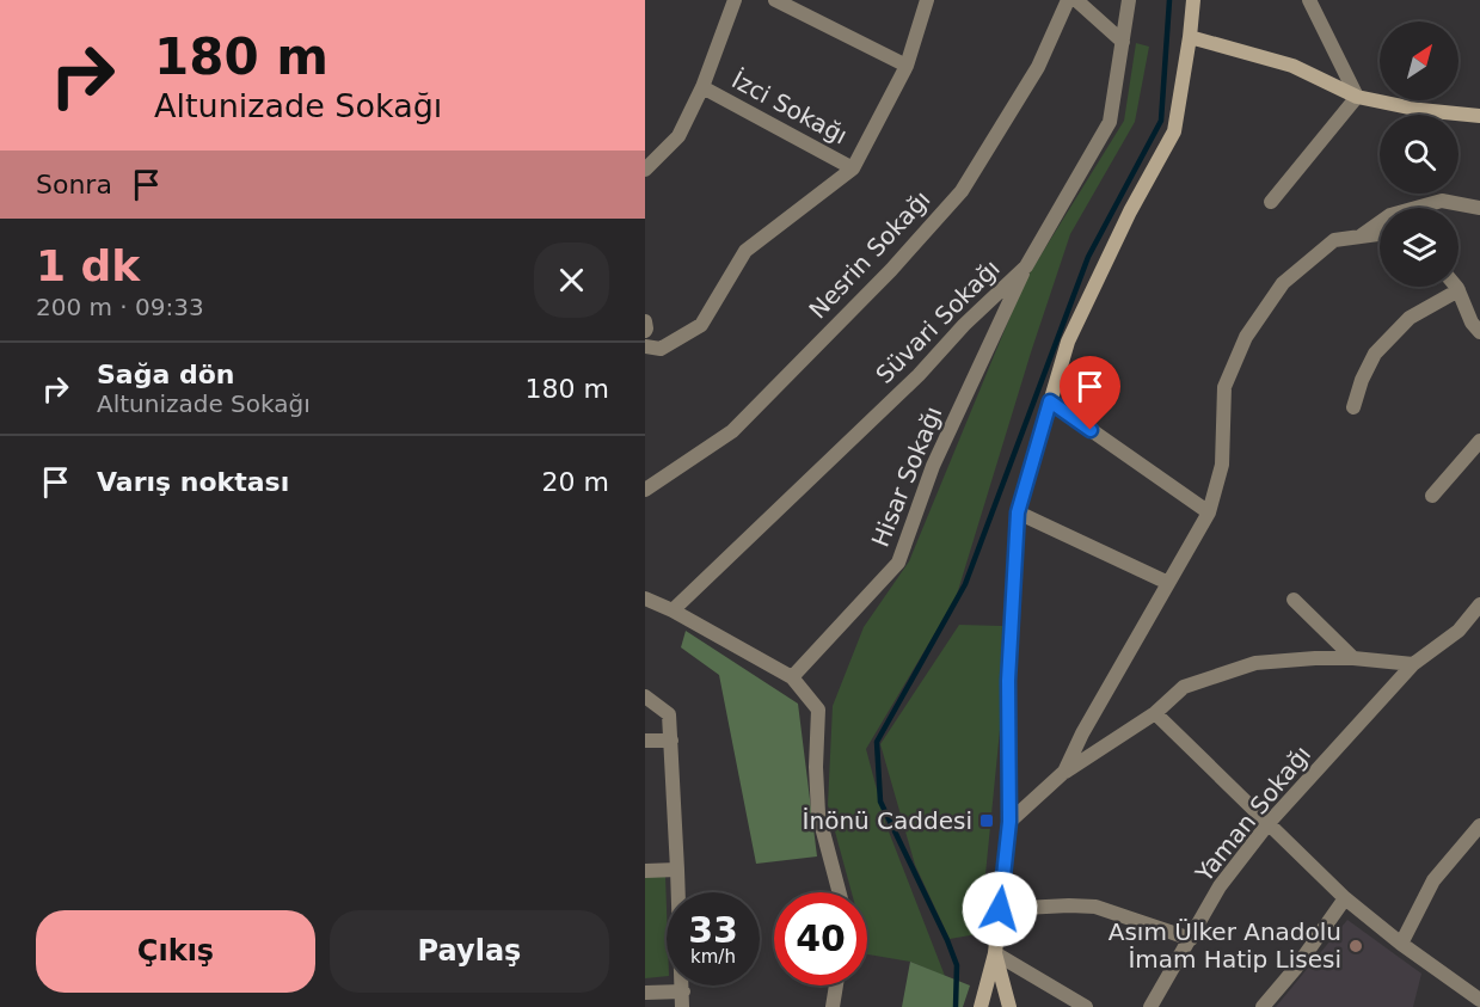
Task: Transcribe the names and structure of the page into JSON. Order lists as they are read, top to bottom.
{
  "streets": {
    "street": [
      "İzci Sokağı",
      "Nesrin Sokağı",
      "Süvari Sokağı",
      "Hisar Sokağı",
      "Yaman Sokağı"
    ]
  },
  "crossings": [
    ["Süvari Sokağı", "Hisar Sokağı"]
  ],
  "places": {
    "transit": ["İnönü Caddesi"],
    "other": ["Asım Ülker Anadolu İmam Hatip Lisesi"]
  },
  "north": "top right",
  "page": {
    "turn": ["180 m", "Altunizade Sokağı"],
    "then": "Sonra",
    "heading": ["1 dk", "200 m · 09:33"],
    "list": [
      {
        "name": "Sağa dön",
        "note": "Altunizade Sokağı",
        "value": "180 m"
      },
      {
        "name": "Varış noktası",
        "value": "20 m"
      }
    ],
    "speed": "33 km/h",
    "limit": "40",
    "buttons": ["Çıkış", "Paylaş"]
  }
}
